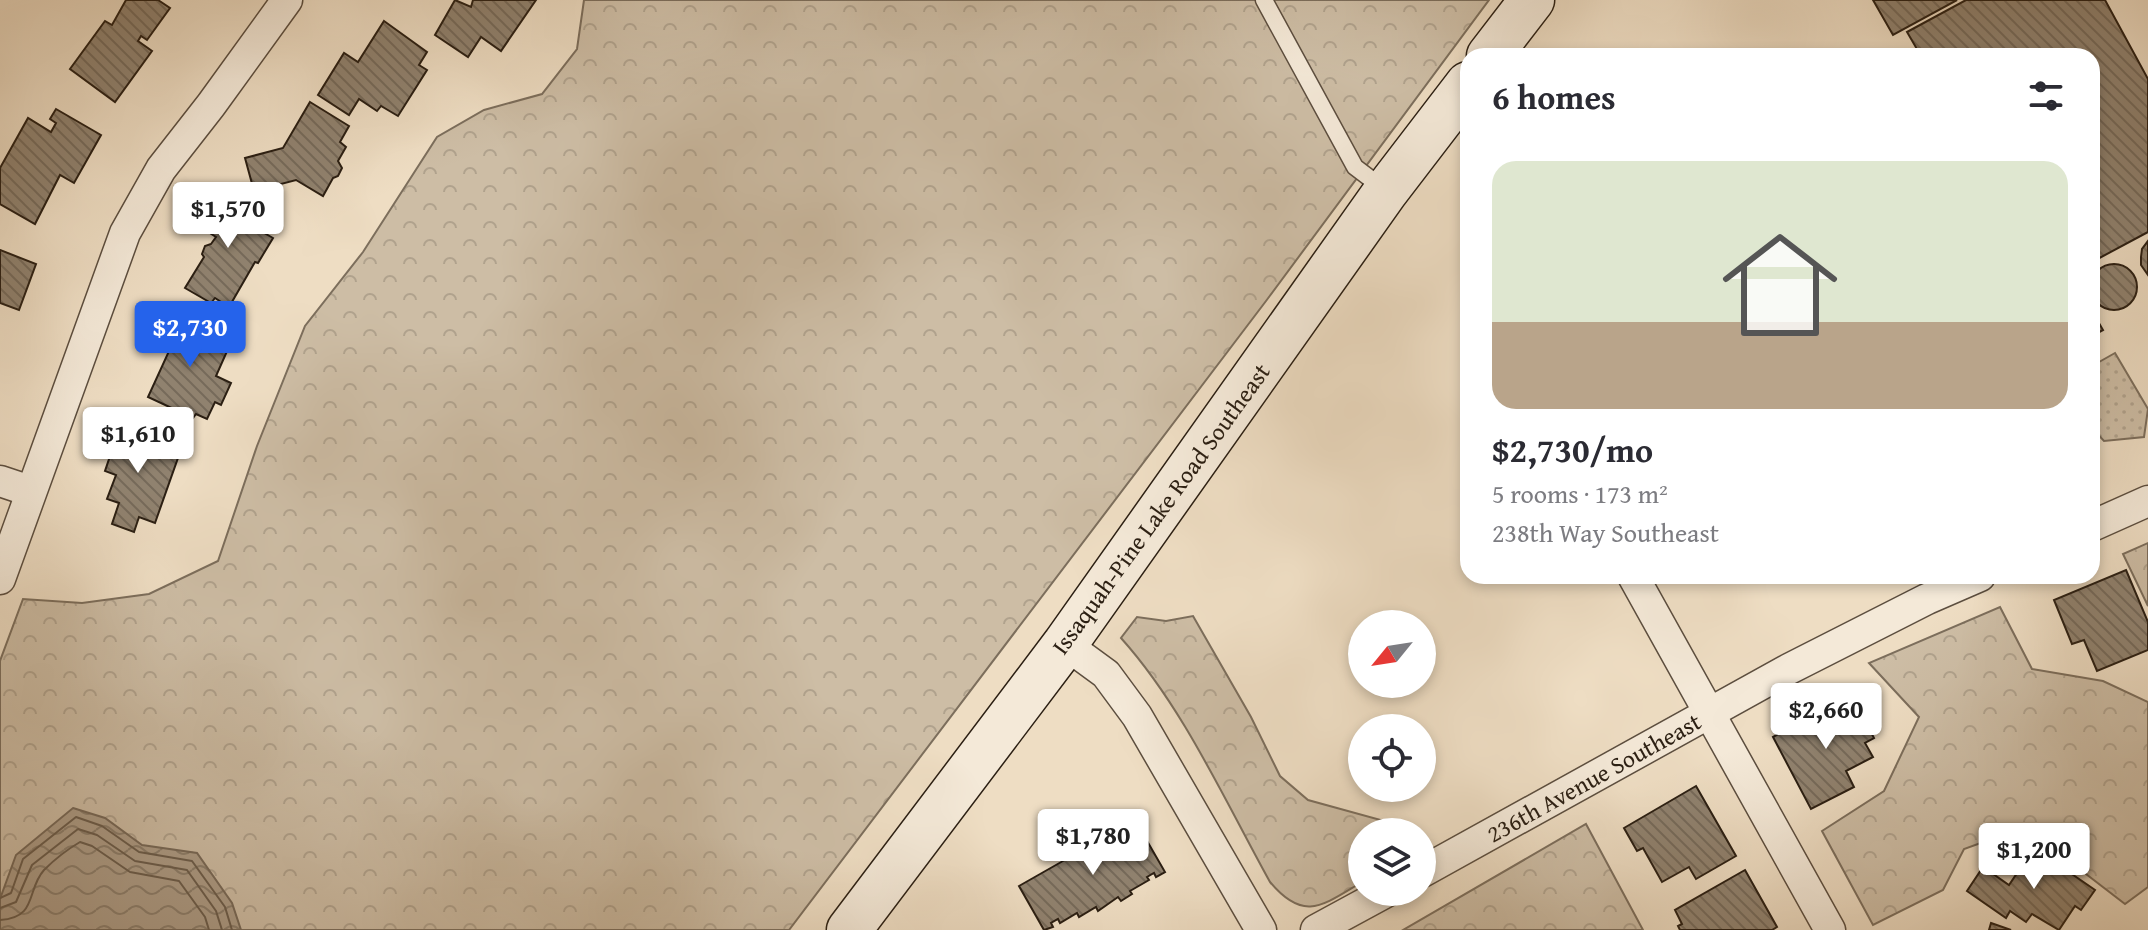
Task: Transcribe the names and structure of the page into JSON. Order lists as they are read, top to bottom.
{
  "streets": {
    "main road": ["Issaquah-Pine Lake Road Southeast"],
    "street": ["236th Avenue Southeast"]
  },
  "north": "bottom left",
  "page": {
    "heading": "6 homes",
    "list": [
      {
        "name": "$2,730/mo",
        "note": "5 rooms · 173 m² · 238th Way Southeast"
      }
    ],
    "price": [
      "$1,570",
      "$2,730",
      "$1,610",
      "$2,660",
      "$1,780",
      "$1,200"
    ]
  }
}
